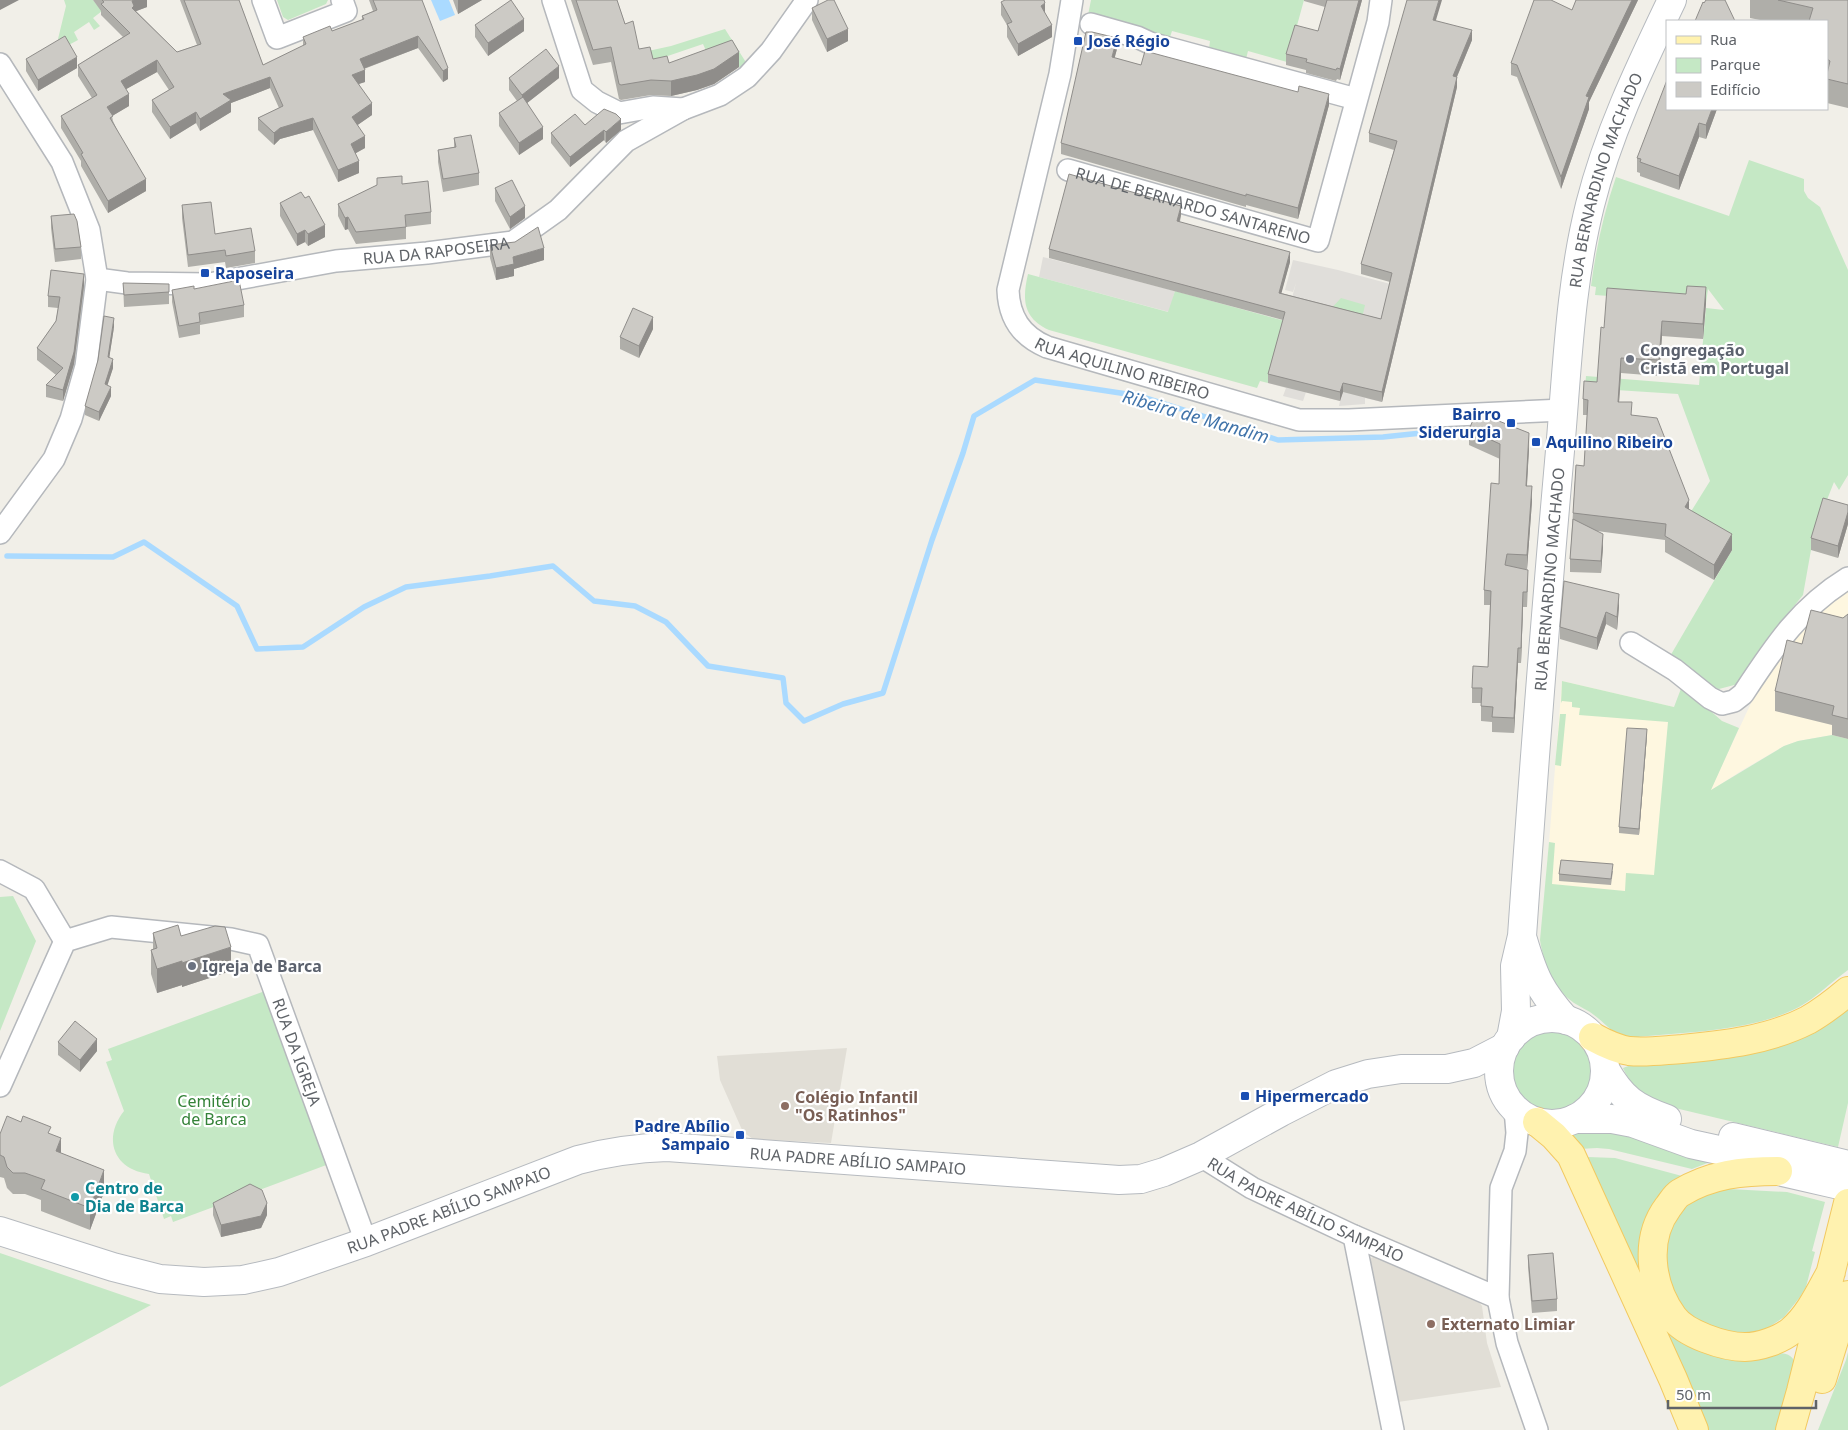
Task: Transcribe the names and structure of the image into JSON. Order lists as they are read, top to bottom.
{
  "streets": {
    "main road": ["RUA BERNARDINO MACHADO", "RUA PADRE ABÍLIO SAMPAIO"],
    "street": [
      "RUA DE BERNARDO SANTARENO",
      "RUA DA RAPOSEIRA",
      "RUA AQUILINO RIBEIRO",
      "RUA DA IGREJA"
    ]
  },
  "crossings": [
    ["RUA BERNARDINO MACHADO", "RUA AQUILINO RIBEIRO"],
    ["RUA DA IGREJA", "RUA PADRE ABÍLIO SAMPAIO"]
  ],
  "water": ["Ribeira de Mandim"],
  "parks": ["Cemitério de Barca"],
  "places": {
    "transit": [
      "José Régio",
      "Raposeira",
      "Bairro Siderurgia",
      "Aquilino Ribeiro",
      "Hipermercado",
      "Padre Abílio Sampaio"
    ],
    "other": [
      "Congregação Cristã em Portugal",
      "Igreja de Barca",
      "Colégio Infantil \"Os Ratinhos\"",
      "Centro de Dia de Barca",
      "Externato Limiar"
    ]
  },
  "legend": ["Rua", "Parque", "Edifício"],
  "scale_bar": "50 m"
}
